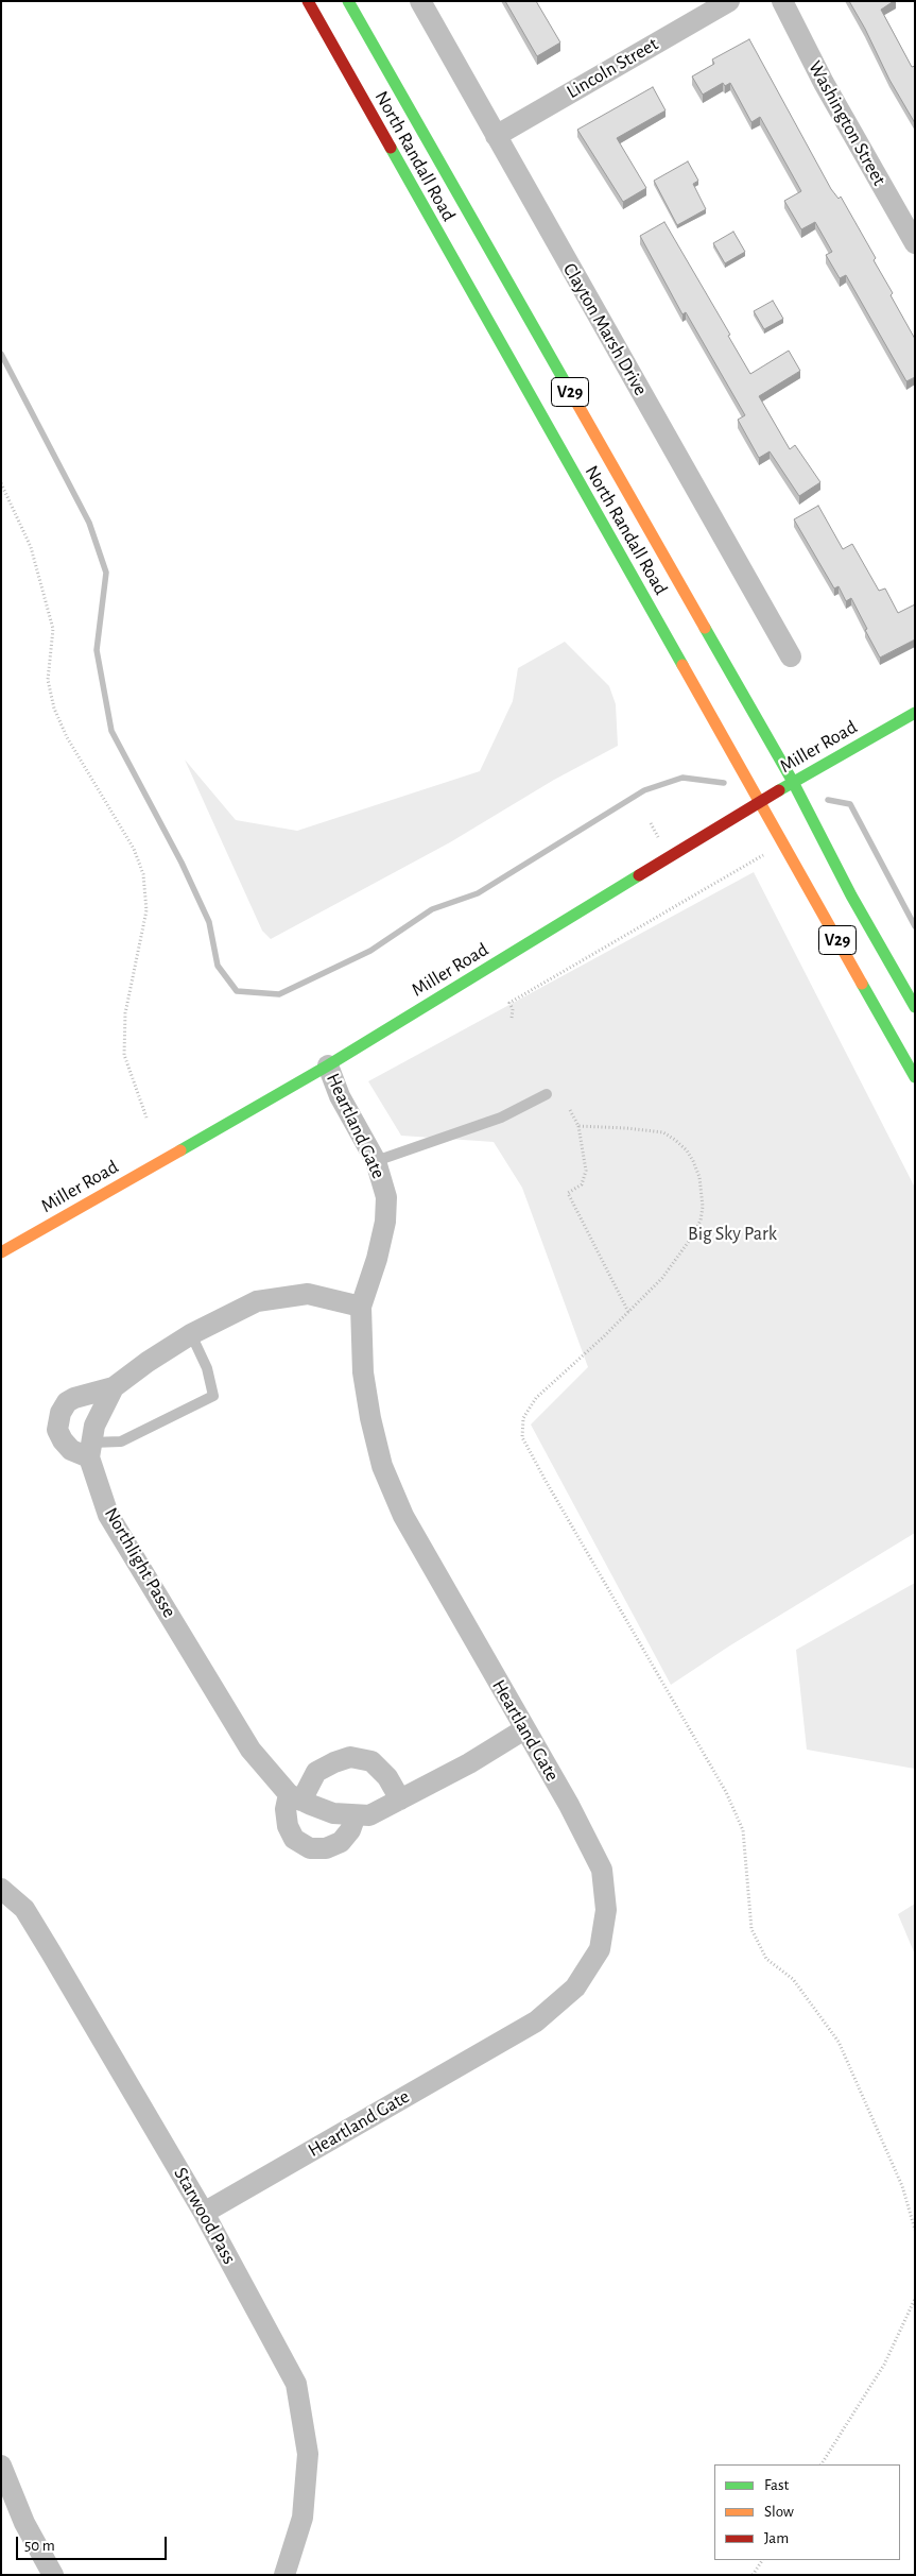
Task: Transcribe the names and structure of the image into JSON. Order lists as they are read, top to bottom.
{
  "streets": {
    "main road": ["North Randall Road", "V29", "Miller Road"],
    "street": [
      "Lincoln Street",
      "Washington Street",
      "Clayton Marsh Drive",
      "Heartland Gate",
      "Northlight Passe",
      "Starwood Pass"
    ]
  },
  "crossings": [
    ["Lincoln Street", "Clayton Marsh Drive"],
    ["North Randall Road", "Miller Road"],
    ["Miller Road", "Heartland Gate"],
    ["Heartland Gate", "Northlight Passe"],
    ["Heartland Gate", "Starwood Pass"]
  ],
  "parks": ["Big Sky Park"],
  "legend": ["Fast", "Slow", "Jam"],
  "scale_bar": "50 m"
}
